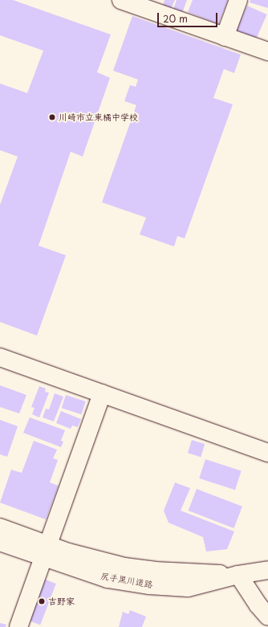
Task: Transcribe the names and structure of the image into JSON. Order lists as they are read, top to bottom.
{
  "streets": {
    "street": ["尻手黒川道路"]
  },
  "places": ["川崎市立東橘中学校", "吉野家"],
  "scale_bar": "20 m"
}
